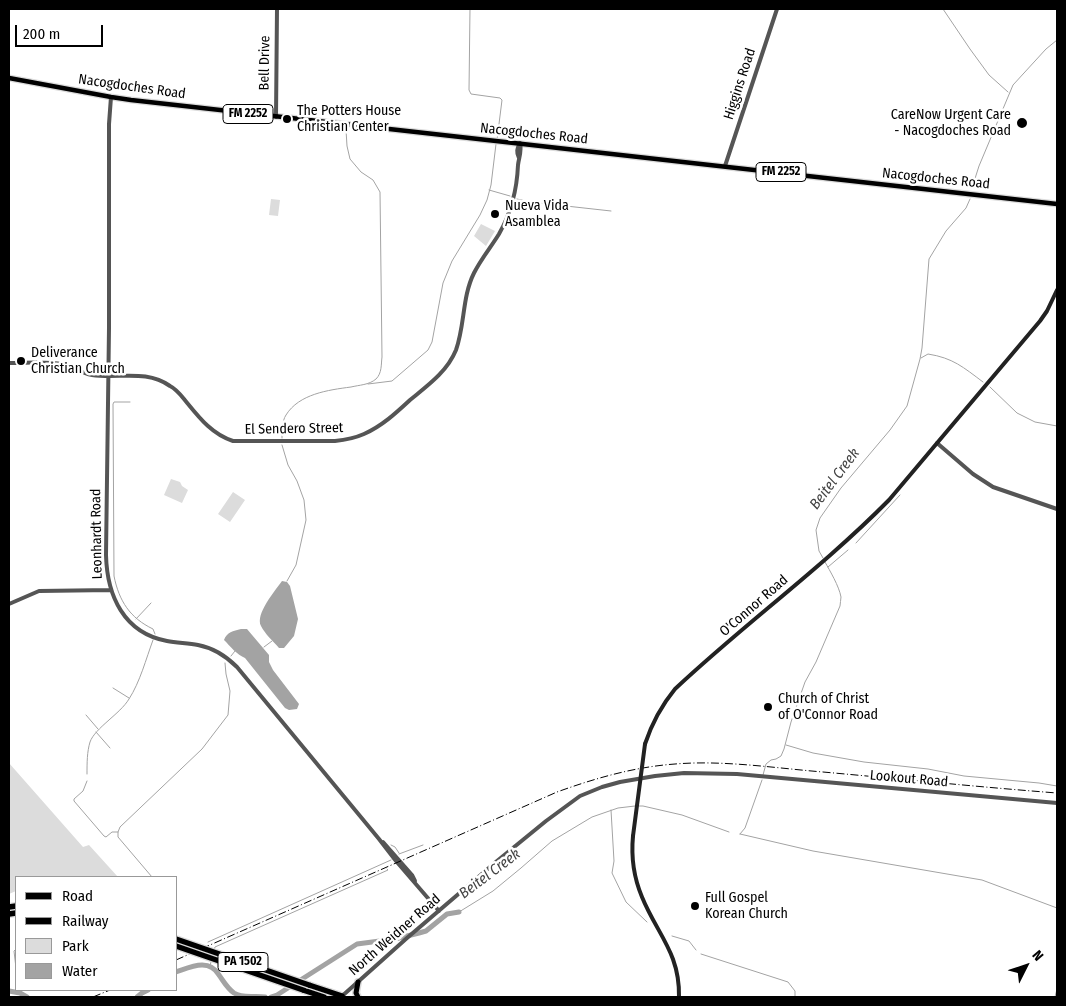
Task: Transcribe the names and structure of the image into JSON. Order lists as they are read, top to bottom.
{
  "streets": {
    "highway": ["PA 1502"],
    "main road": ["Nacogdoches Road", "FM 2252", "O'Connor Road"],
    "street": [
      "Bell Drive",
      "Higgins Road",
      "El Sendero Street",
      "Leonhardt Road",
      "Lookout Road",
      "North Weidner Road"
    ]
  },
  "crossings": [
    ["Bell Drive", "Nacogdoches Road"],
    ["Higgins Road", "Nacogdoches Road"],
    ["Nacogdoches Road", "El Sendero Street"],
    ["Nacogdoches Road", "Leonhardt Road"],
    ["El Sendero Street", "Leonhardt Road"],
    ["Leonhardt Road", "North Weidner Road"],
    ["Lookout Road", "North Weidner Road"],
    ["North Weidner Road", "PA 1502"]
  ],
  "water": ["Beitel Creek"],
  "places": [
    "The Potters House Christian Center",
    "CareNow Urgent Care - Nacogdoches Road",
    "Nueva Vida Asamblea",
    "Deliverance Christian Church",
    "Church of Christ of O'Connor Road",
    "Full Gospel Korean Church"
  ],
  "legend": [
    "Road",
    "Railway",
    "Park",
    "Water"
  ],
  "scale_bar": "200 m",
  "north": "top right"
}
